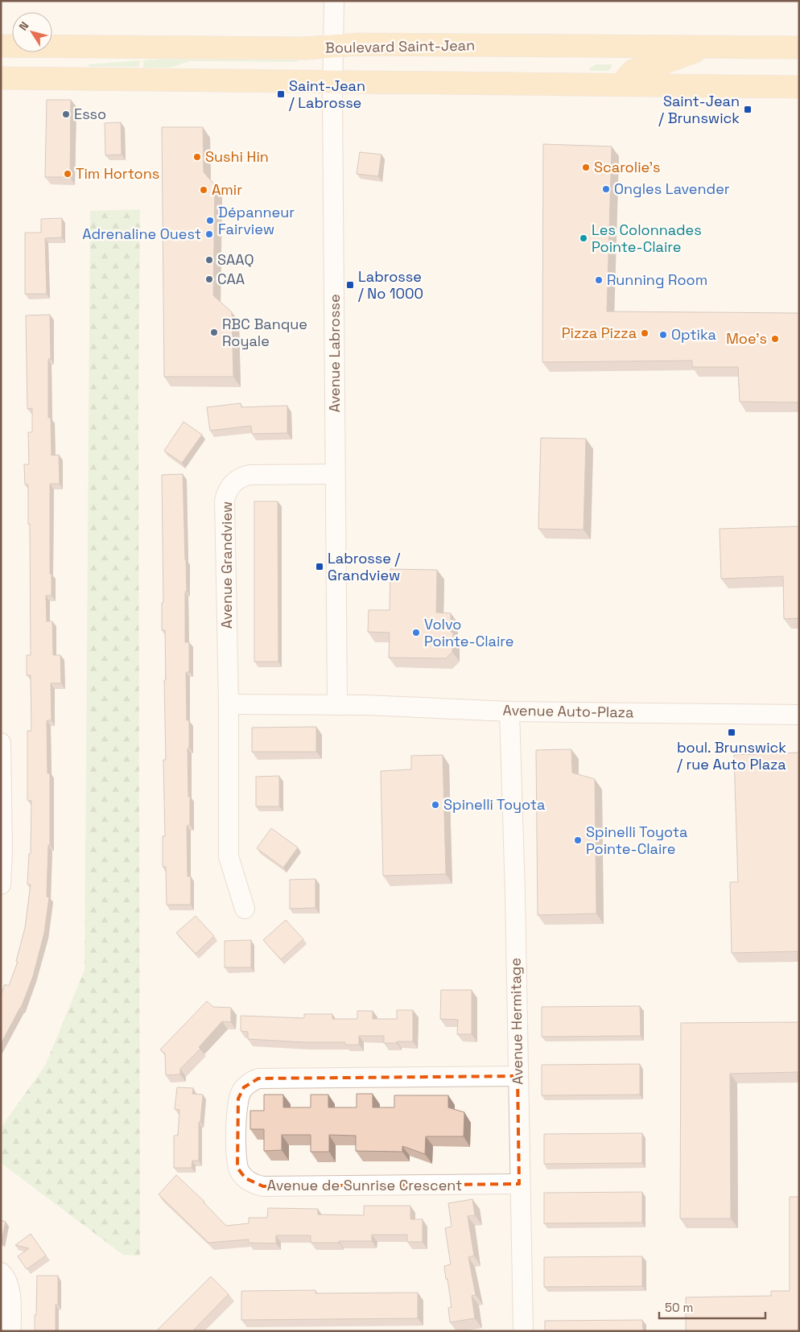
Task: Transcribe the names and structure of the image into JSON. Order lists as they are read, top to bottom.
{
  "streets": {
    "main road": ["Boulevard Saint-Jean"],
    "street": [
      "Avenue Labrosse",
      "Avenue Grandview",
      "Avenue Auto-Plaza",
      "Avenue Hermitage",
      "Avenue de Sunrise Crescent"
    ]
  },
  "crossings": [
    ["Boulevard Saint-Jean", "Avenue Labrosse"],
    ["Avenue Labrosse", "Avenue Grandview"],
    ["Avenue Labrosse", "Avenue Auto-Plaza"],
    ["Avenue Auto-Plaza", "Avenue Hermitage"],
    ["Avenue Hermitage", "Avenue de Sunrise Crescent"]
  ],
  "places": {
    "transit": [
      "Saint-Jean / Labrosse",
      "Saint-Jean / Brunswick",
      "Labrosse / No 1000",
      "Labrosse / Grandview",
      "boul. Brunswick / rue Auto Plaza"
    ],
    "other": [
      "Esso",
      "Sushi Hin",
      "Scarolie's",
      "Tim Hortons",
      "Ongles Lavender",
      "Amir",
      "Dépanneur Fairview",
      "Adrenaline Ouest",
      "Les Colonnades Pointe-Claire",
      "SAAQ",
      "CAA",
      "Running Room",
      "RBC Banque Royale",
      "Pizza Pizza",
      "Optika",
      "Moe's",
      "Volvo Pointe-Claire",
      "Spinelli Toyota",
      "Spinelli Toyota Pointe-Claire"
    ]
  },
  "scale_bar": "50 m",
  "north": "top left"
}
